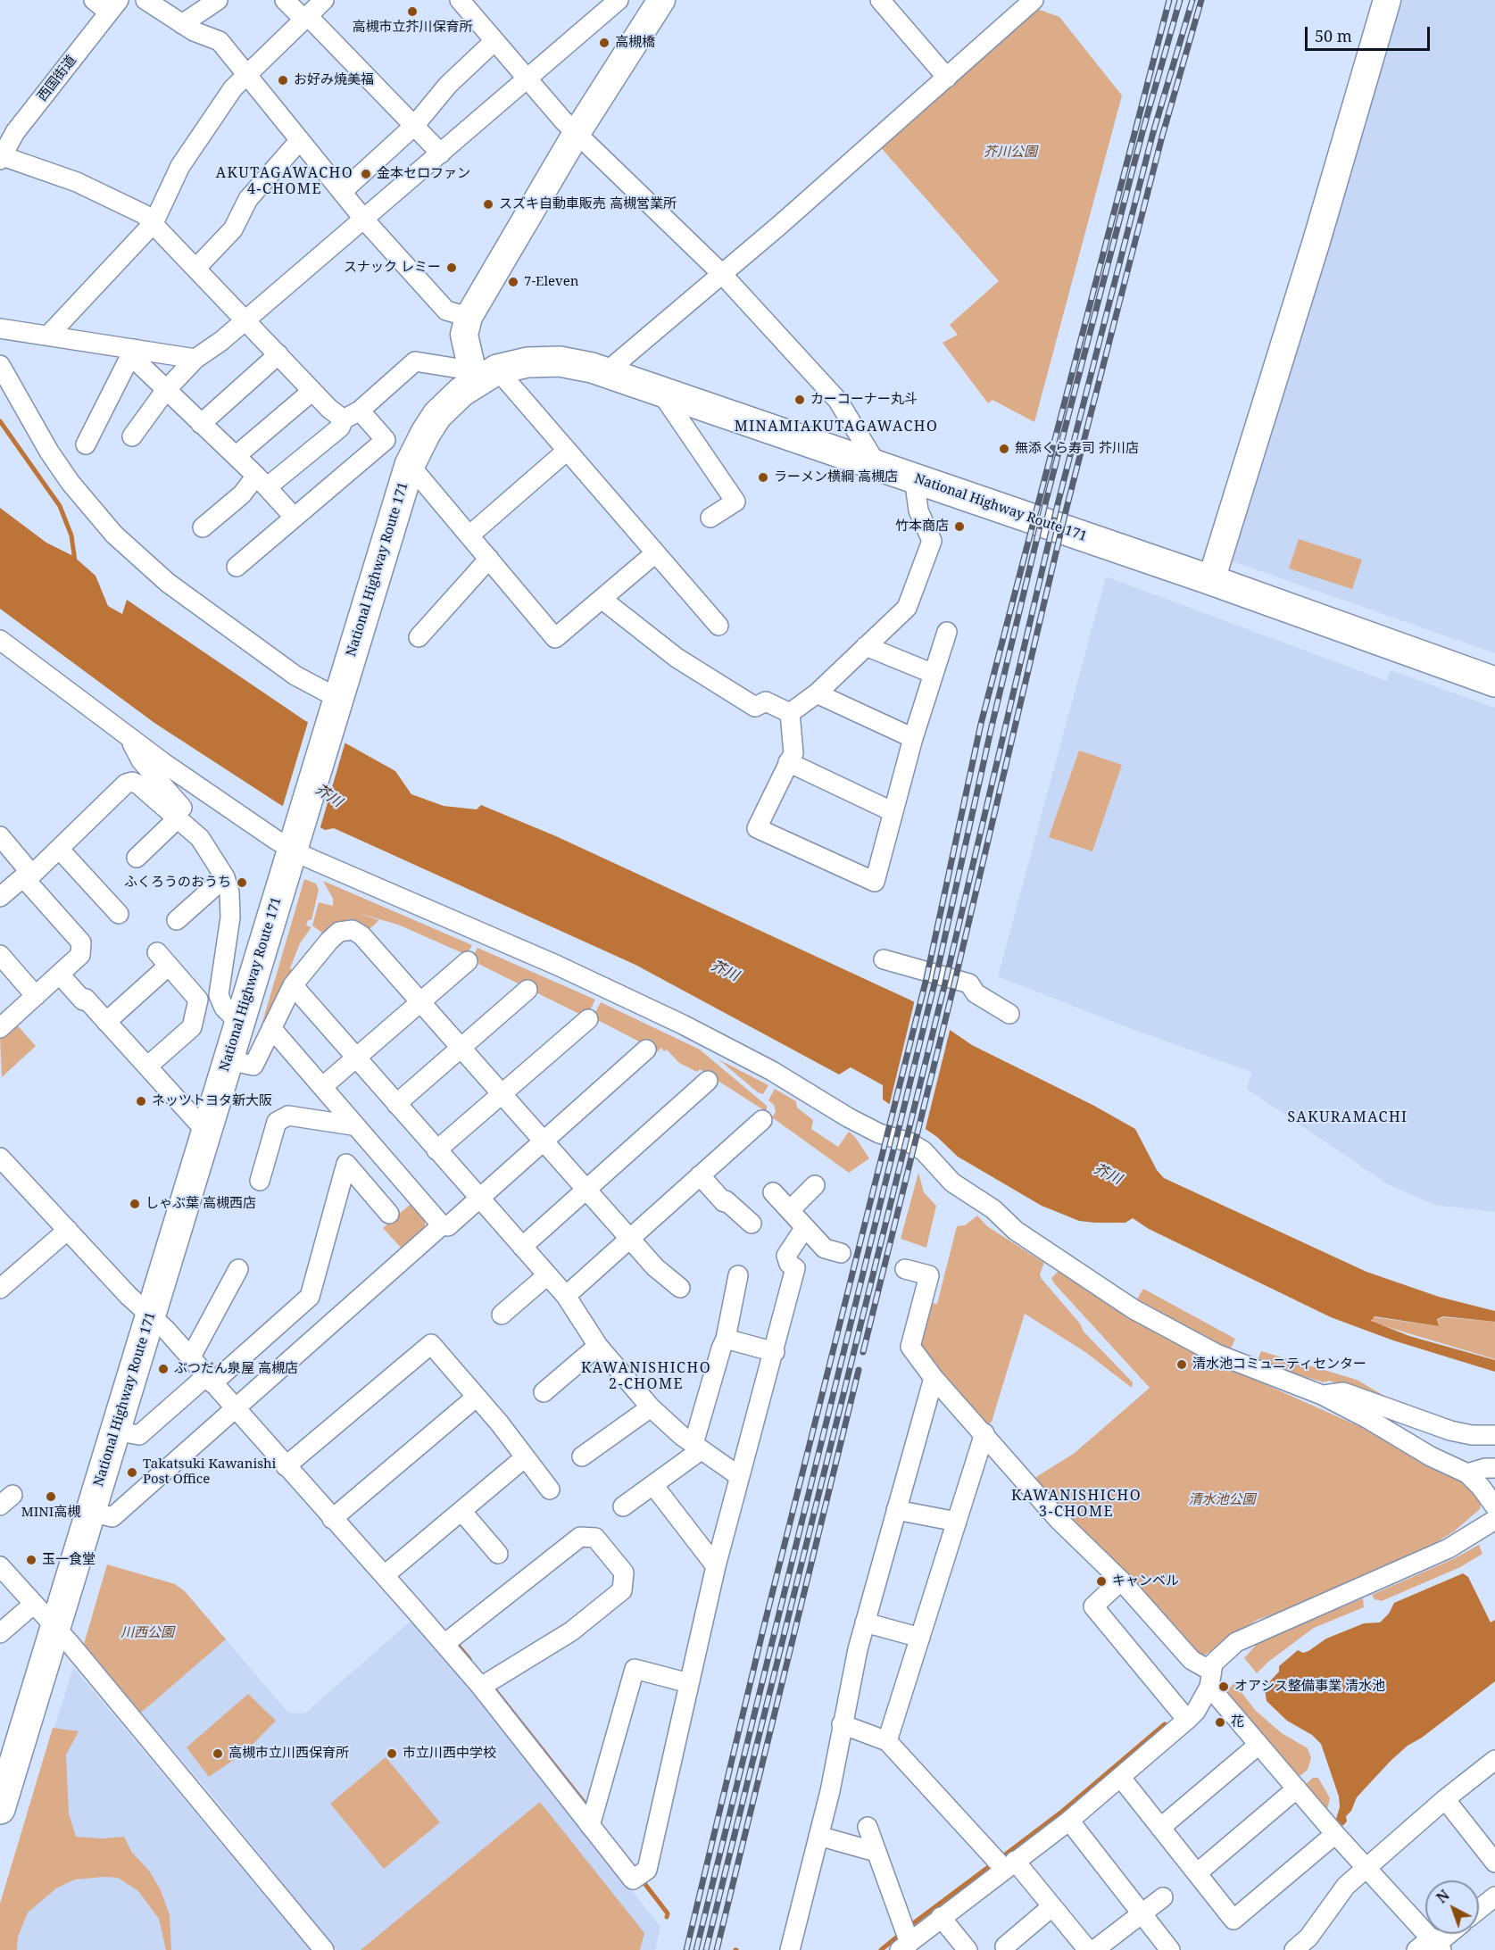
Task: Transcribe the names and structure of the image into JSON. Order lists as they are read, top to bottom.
{
  "streets": {
    "highway": ["National Highway Route 171"],
    "street": ["西国街道"]
  },
  "districts": [
    "AKUTAGAWACHO 4-CHOME",
    "MINAMIAKUTAGAWACHO",
    "SAKURAMACHI",
    "KAWANISHICHO 2-CHOME",
    "KAWANISHICHO 3-CHOME"
  ],
  "water": ["芥川"],
  "parks": ["芥川公園", "清水池公園", "川西公園"],
  "places": [
    "高槻市立芥川保育所",
    "高槻橋",
    "お好み焼美福",
    "金本セロファン",
    "スズキ自動車販売 高槻営業所",
    "スナック レミー",
    "7-Eleven",
    "カーコーナー丸斗",
    "無添くら寿司 芥川店",
    "ラーメン横綱 高槻店",
    "竹本商店",
    "ふくろうのおうち",
    "ネッツトヨタ新大阪",
    "しゃぶ葉 高槻西店",
    "清水池コミュニティセンター",
    "ぶつだん泉屋 高槻店",
    "Takatsuki Kawanishi Post Office",
    "MINI高槻",
    "玉一食堂",
    "キャンベル",
    "オアシス整備事業 清水池",
    "花",
    "高槻市立川西保育所",
    "市立川西中学校"
  ],
  "scale_bar": "50 m",
  "north": "top left"
}
